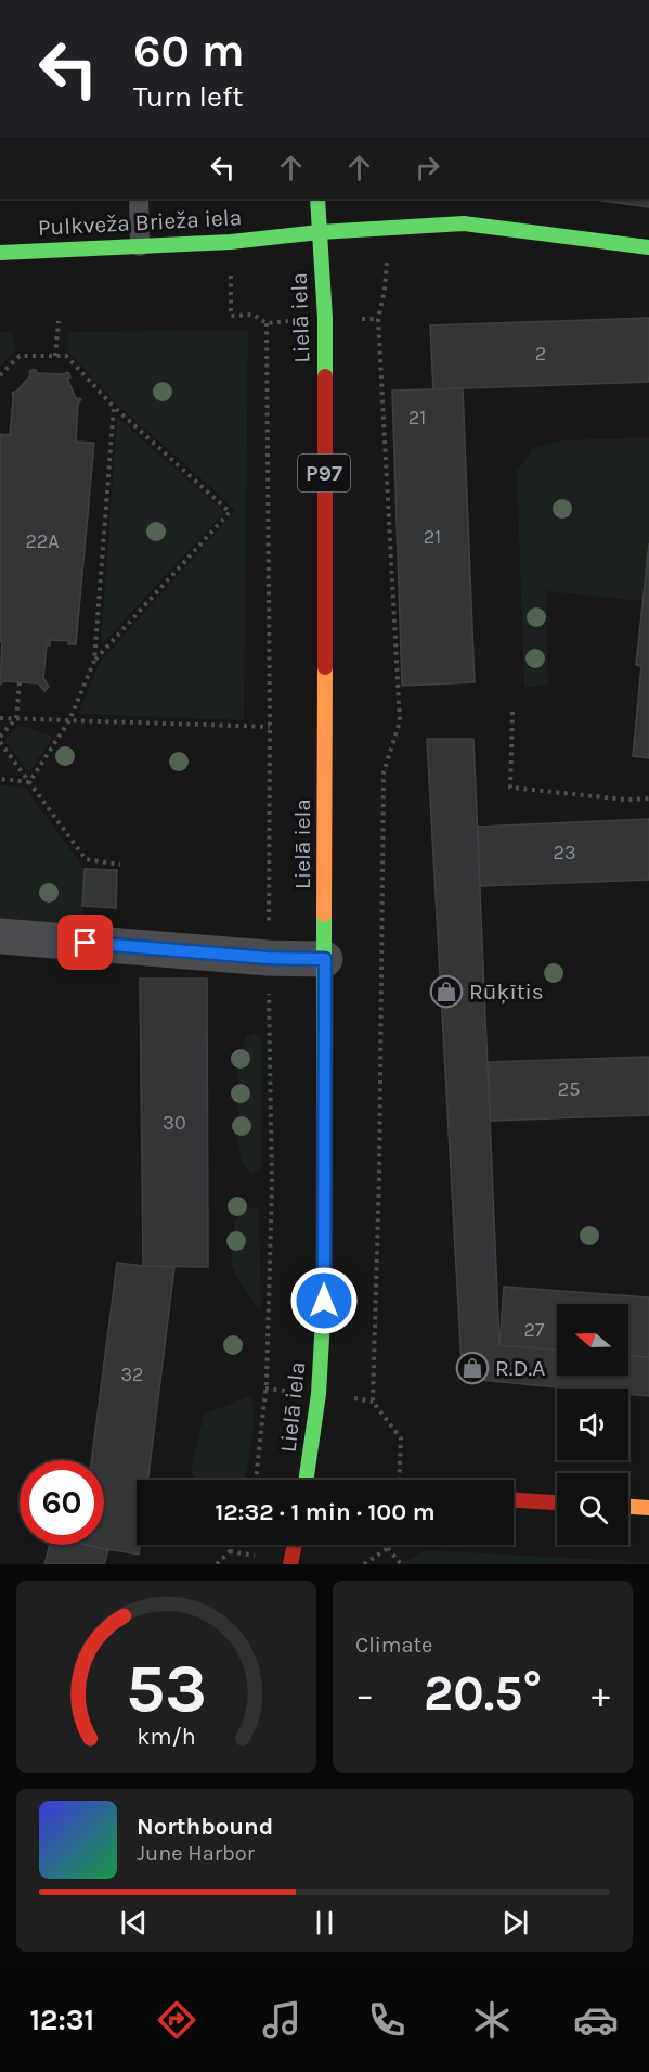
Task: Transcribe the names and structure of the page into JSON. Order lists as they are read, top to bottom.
{
  "streets": {
    "main road": ["Pulkveža Brieža iela", "Lielā iela", "P97"]
  },
  "crossings": [
    ["Pulkveža Brieža iela", "Lielā iela"]
  ],
  "places": {
    "shop": ["Rūķītis", "R.D.A"]
  },
  "house_numbers": [
    "2",
    "21",
    "21",
    "22A",
    "23",
    "25",
    "30",
    "27",
    "32"
  ],
  "north": "left",
  "page": {
    "turn": ["60 m", "Turn left"],
    "limit": "60",
    "trip": "12:32 · 1 min · 100 m",
    "tile": "Climate",
    "heat": ["−", "20.5°", "+"],
    "song": ["Northbound", "June Harbor"],
    "tabs": "12:31",
    "gauge": ["53", "km/h"]
  }
}
